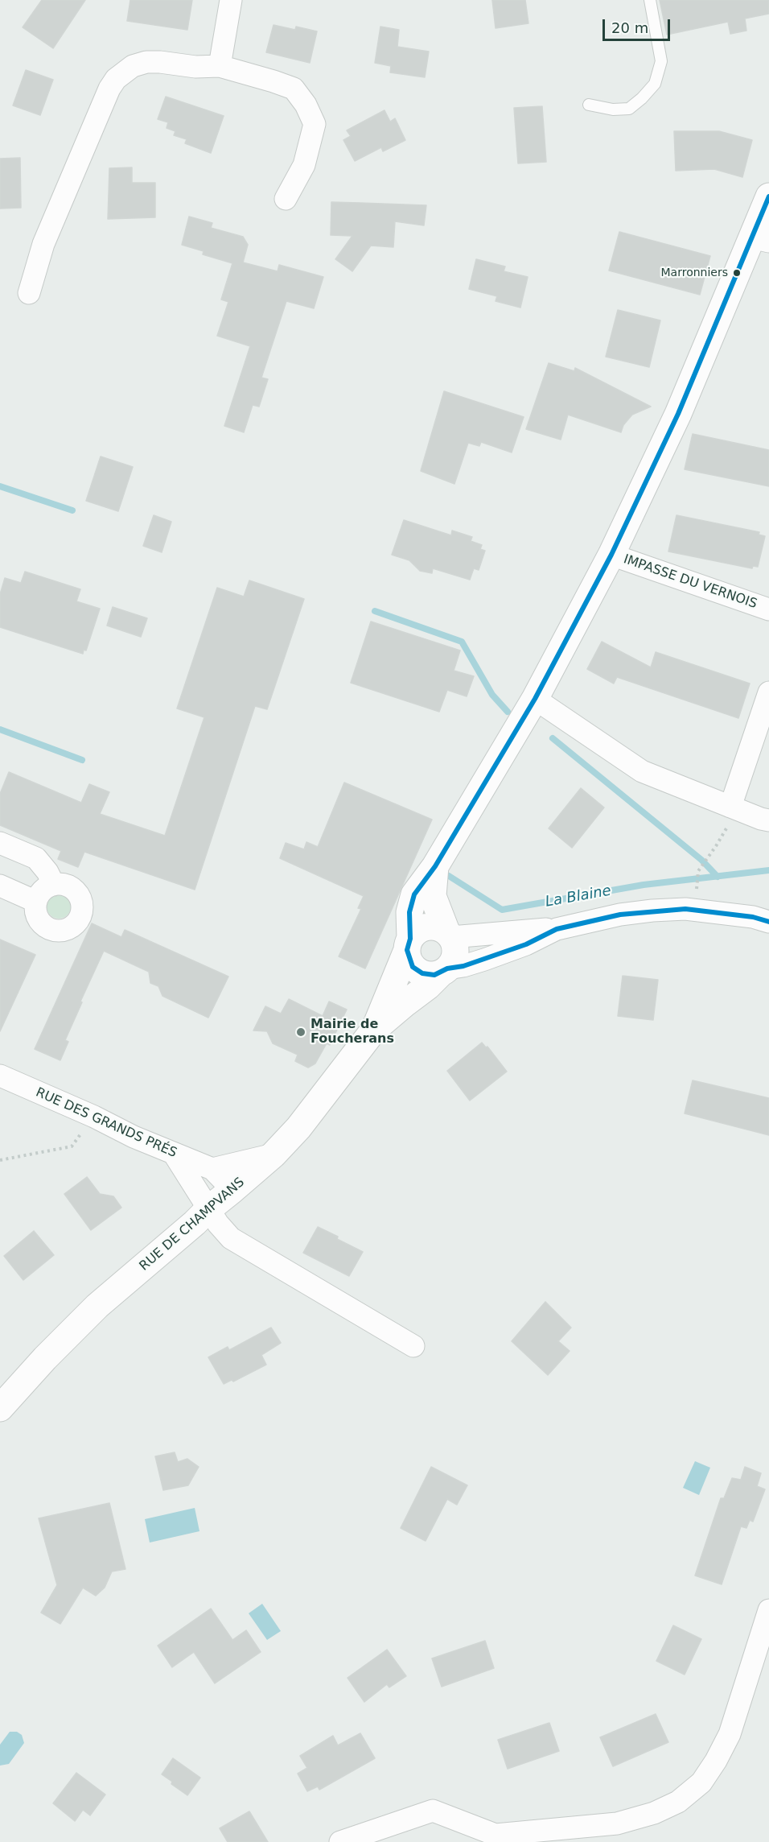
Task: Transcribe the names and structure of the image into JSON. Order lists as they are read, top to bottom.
{
  "streets": {
    "street": ["IMPASSE DU VERNOIS", "RUE DES GRANDS PRÉS", "RUE DE CHAMPVANS"]
  },
  "crossings": [
    ["RUE DES GRANDS PRÉS", "RUE DE CHAMPVANS"]
  ],
  "water": ["La Blaine"],
  "places": ["Marronniers", "Mairie de Foucherans"],
  "scale_bar": "20 m"
}
